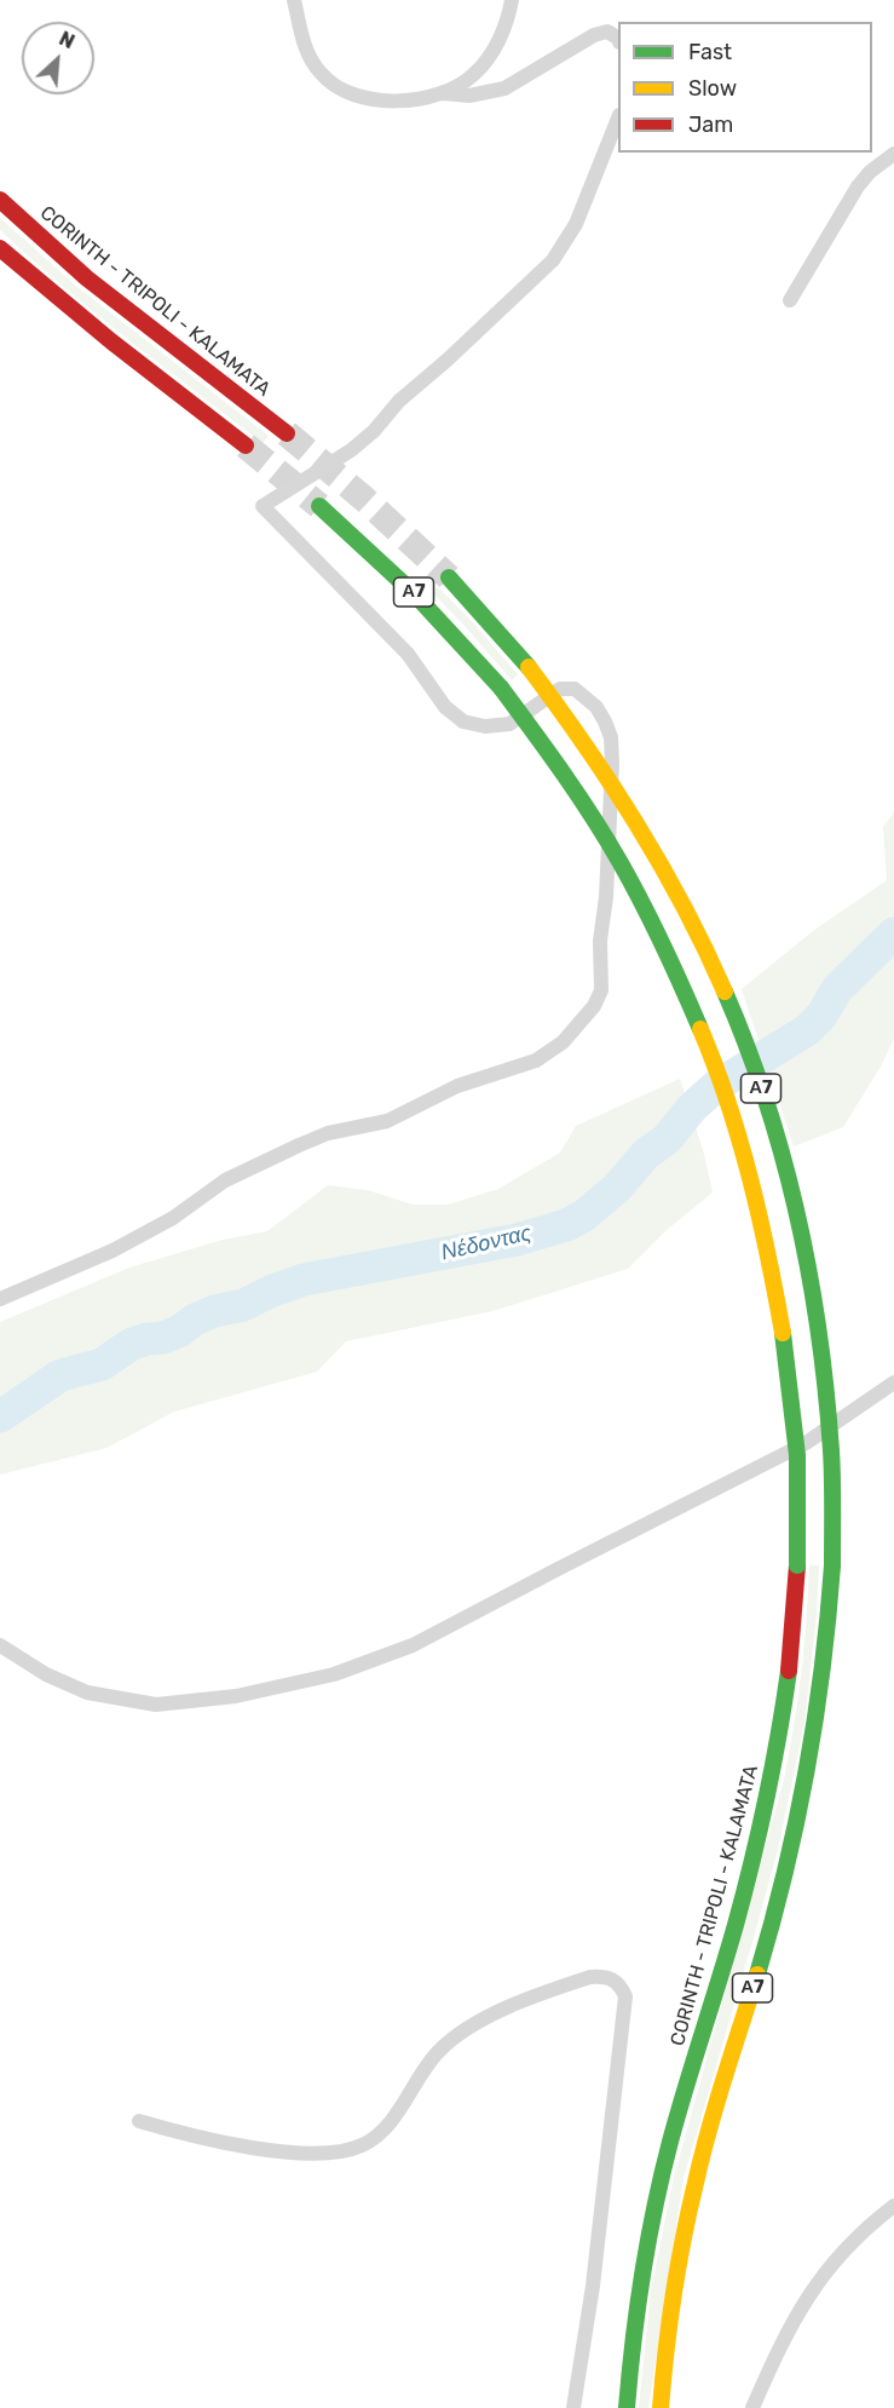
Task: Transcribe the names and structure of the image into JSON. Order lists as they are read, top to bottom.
{
  "streets": {
    "highway": ["CORINTH - TRIPOLI - KALAMATA", "Α7"]
  },
  "water": ["Νέδoντας"],
  "legend": ["Fast", "Slow", "Jam"],
  "north": "top right"
}
